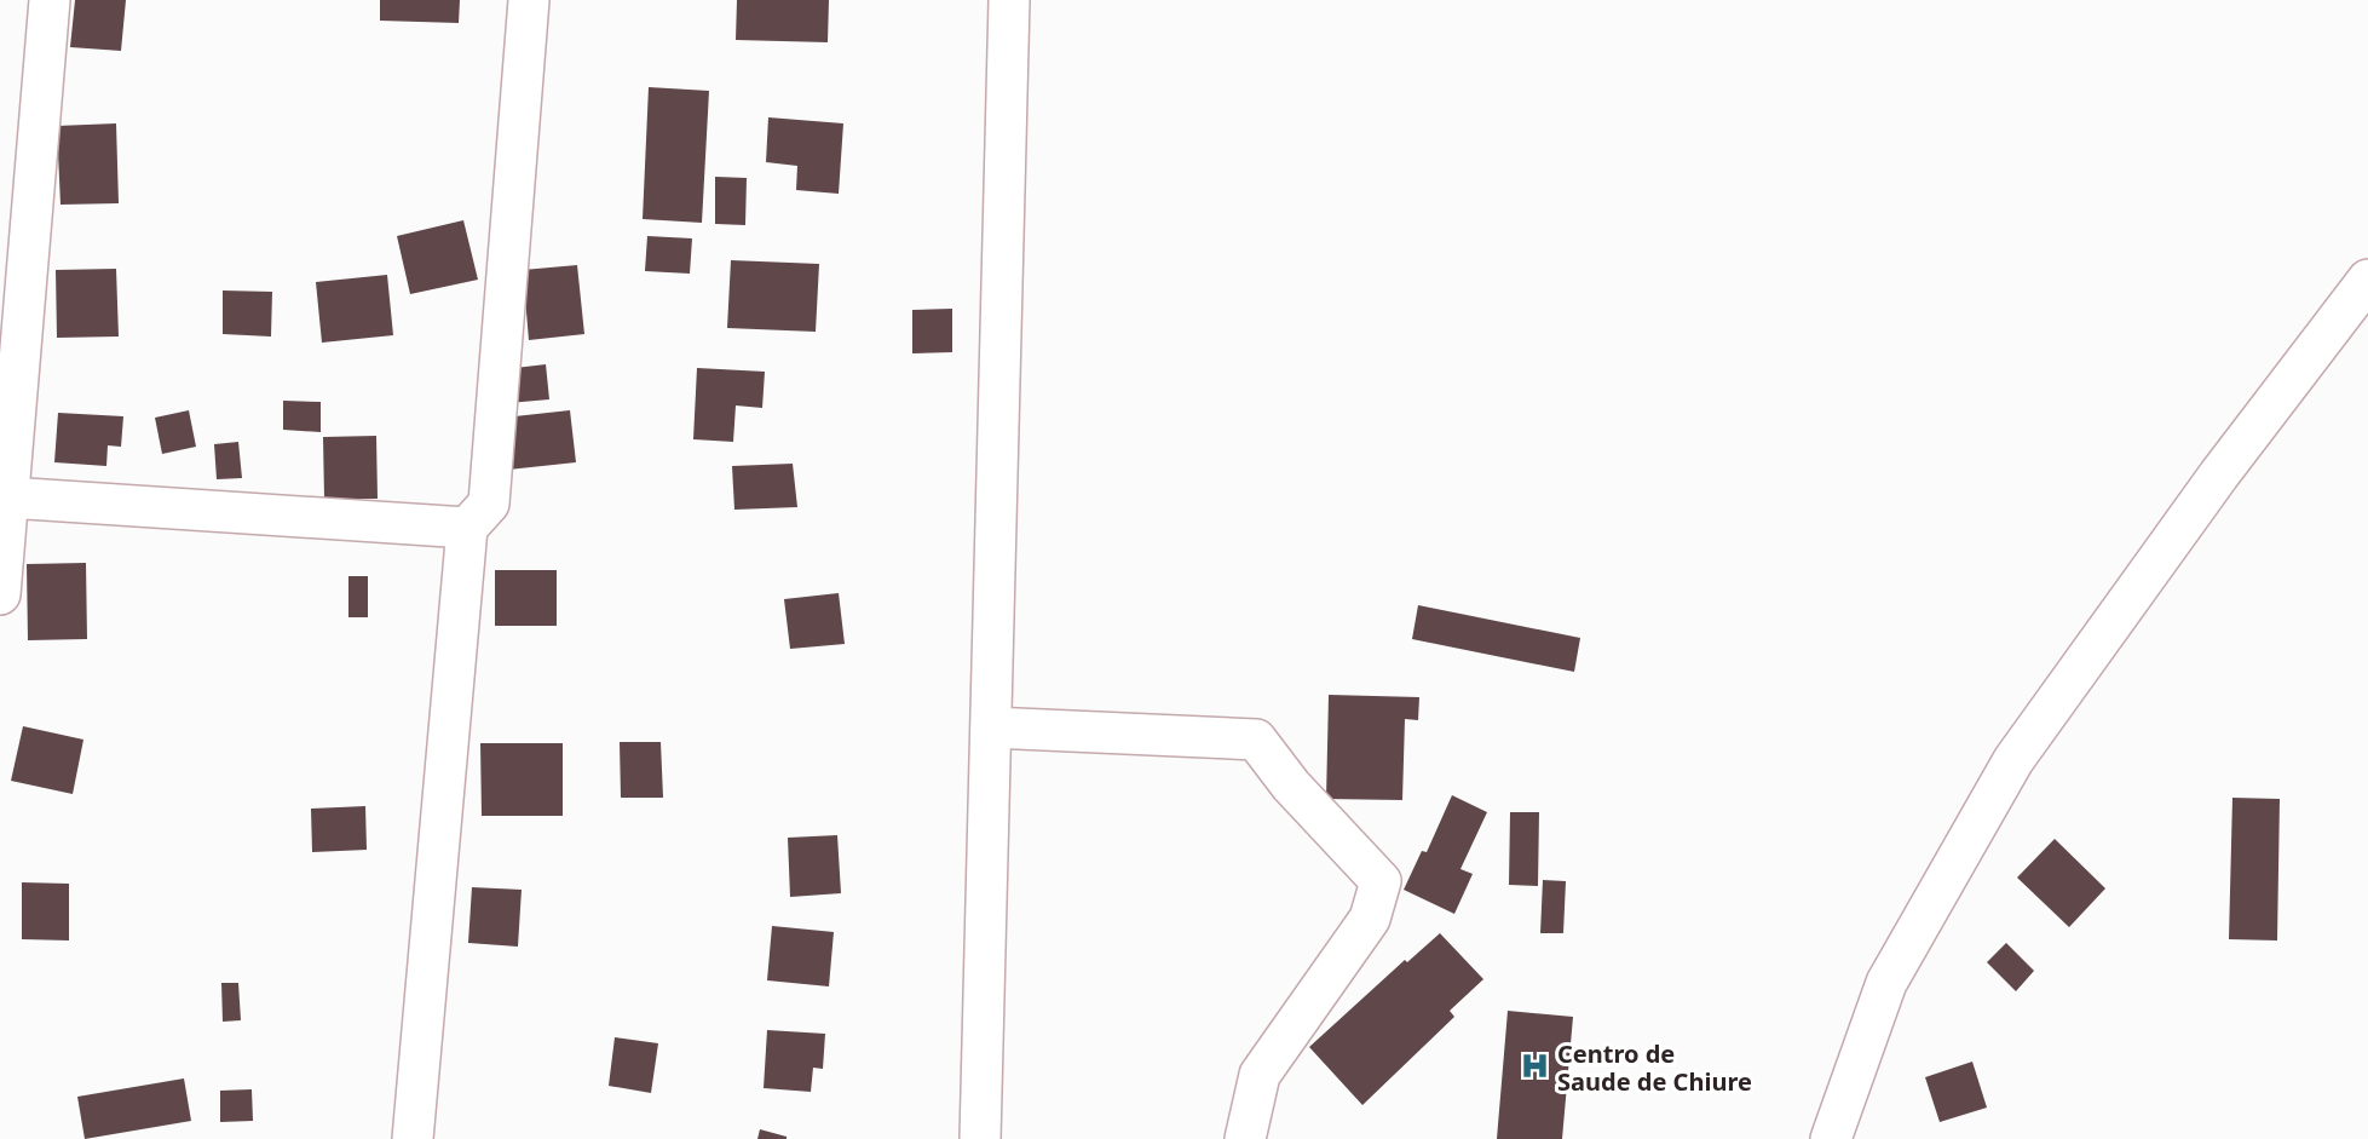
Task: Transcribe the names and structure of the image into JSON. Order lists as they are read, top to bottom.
{
  "places": {
    "hospital": ["Centro de Saude de Chiure"]
  }
}
